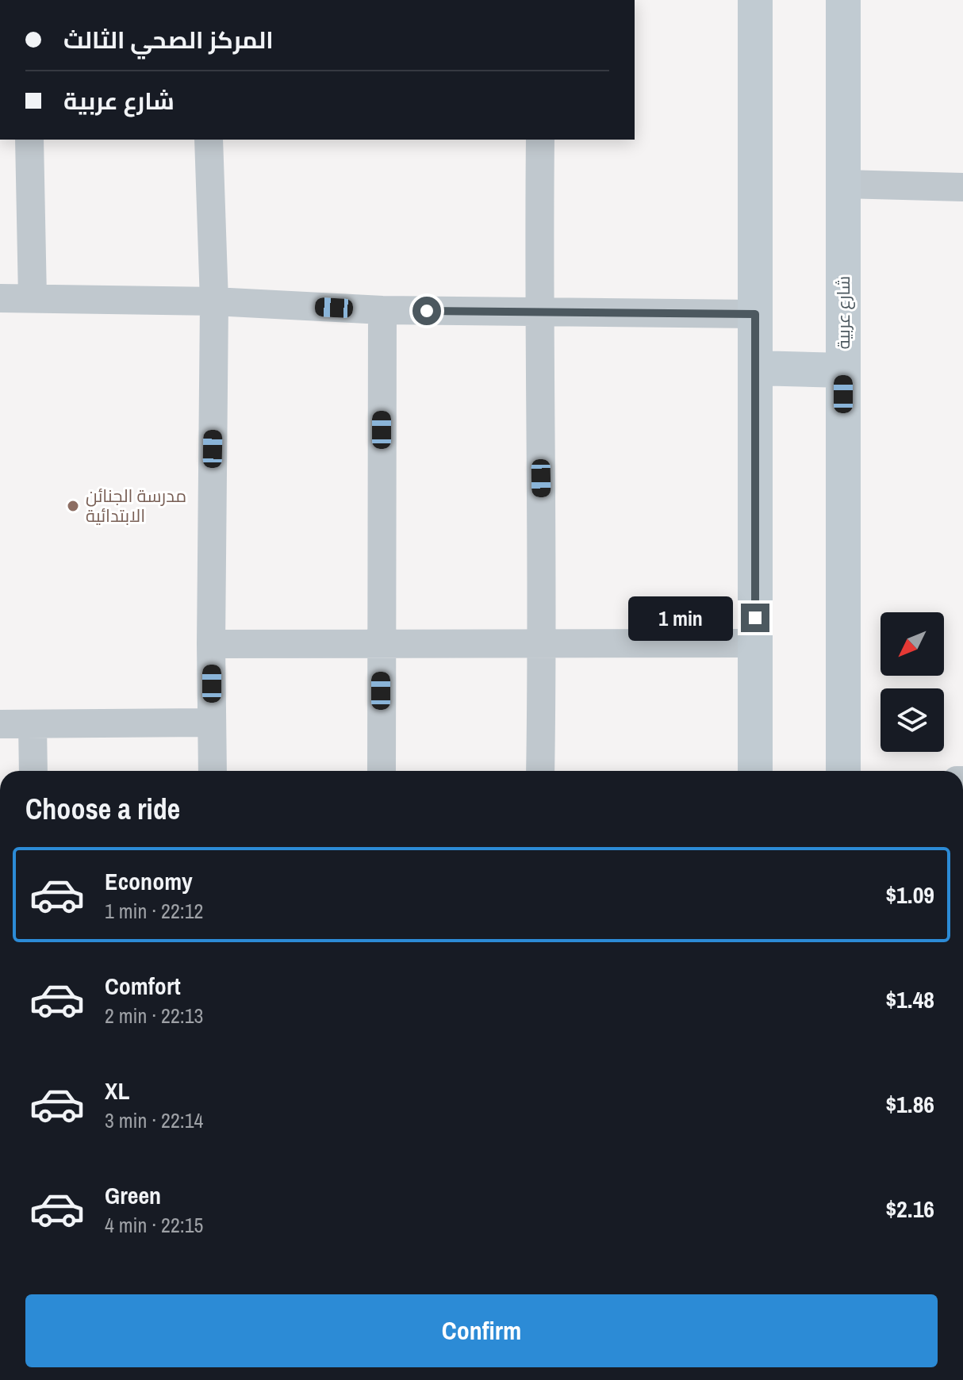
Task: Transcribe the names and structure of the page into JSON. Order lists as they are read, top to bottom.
{
  "streets": {
    "main road": ["شارع عربية"]
  },
  "places": ["مدرسة الجنائن الابتدائية"],
  "north": "bottom left",
  "page": {
    "banner": ["المركز الصحي الثالث", "شارع عربية"],
    "bubble": "1 min",
    "heading": "Choose a ride",
    "list": [
      {
        "name": "Economy",
        "note": "1 min · 22:12",
        "value": "$1.09"
      },
      {
        "name": "Comfort",
        "note": "2 min · 22:13",
        "value": "$1.48"
      },
      {
        "name": "XL",
        "note": "3 min · 22:14",
        "value": "$1.86"
      },
      {
        "name": "Green",
        "note": "4 min · 22:15",
        "value": "$2.16"
      }
    ],
    "buttons": "Confirm"
  }
}
